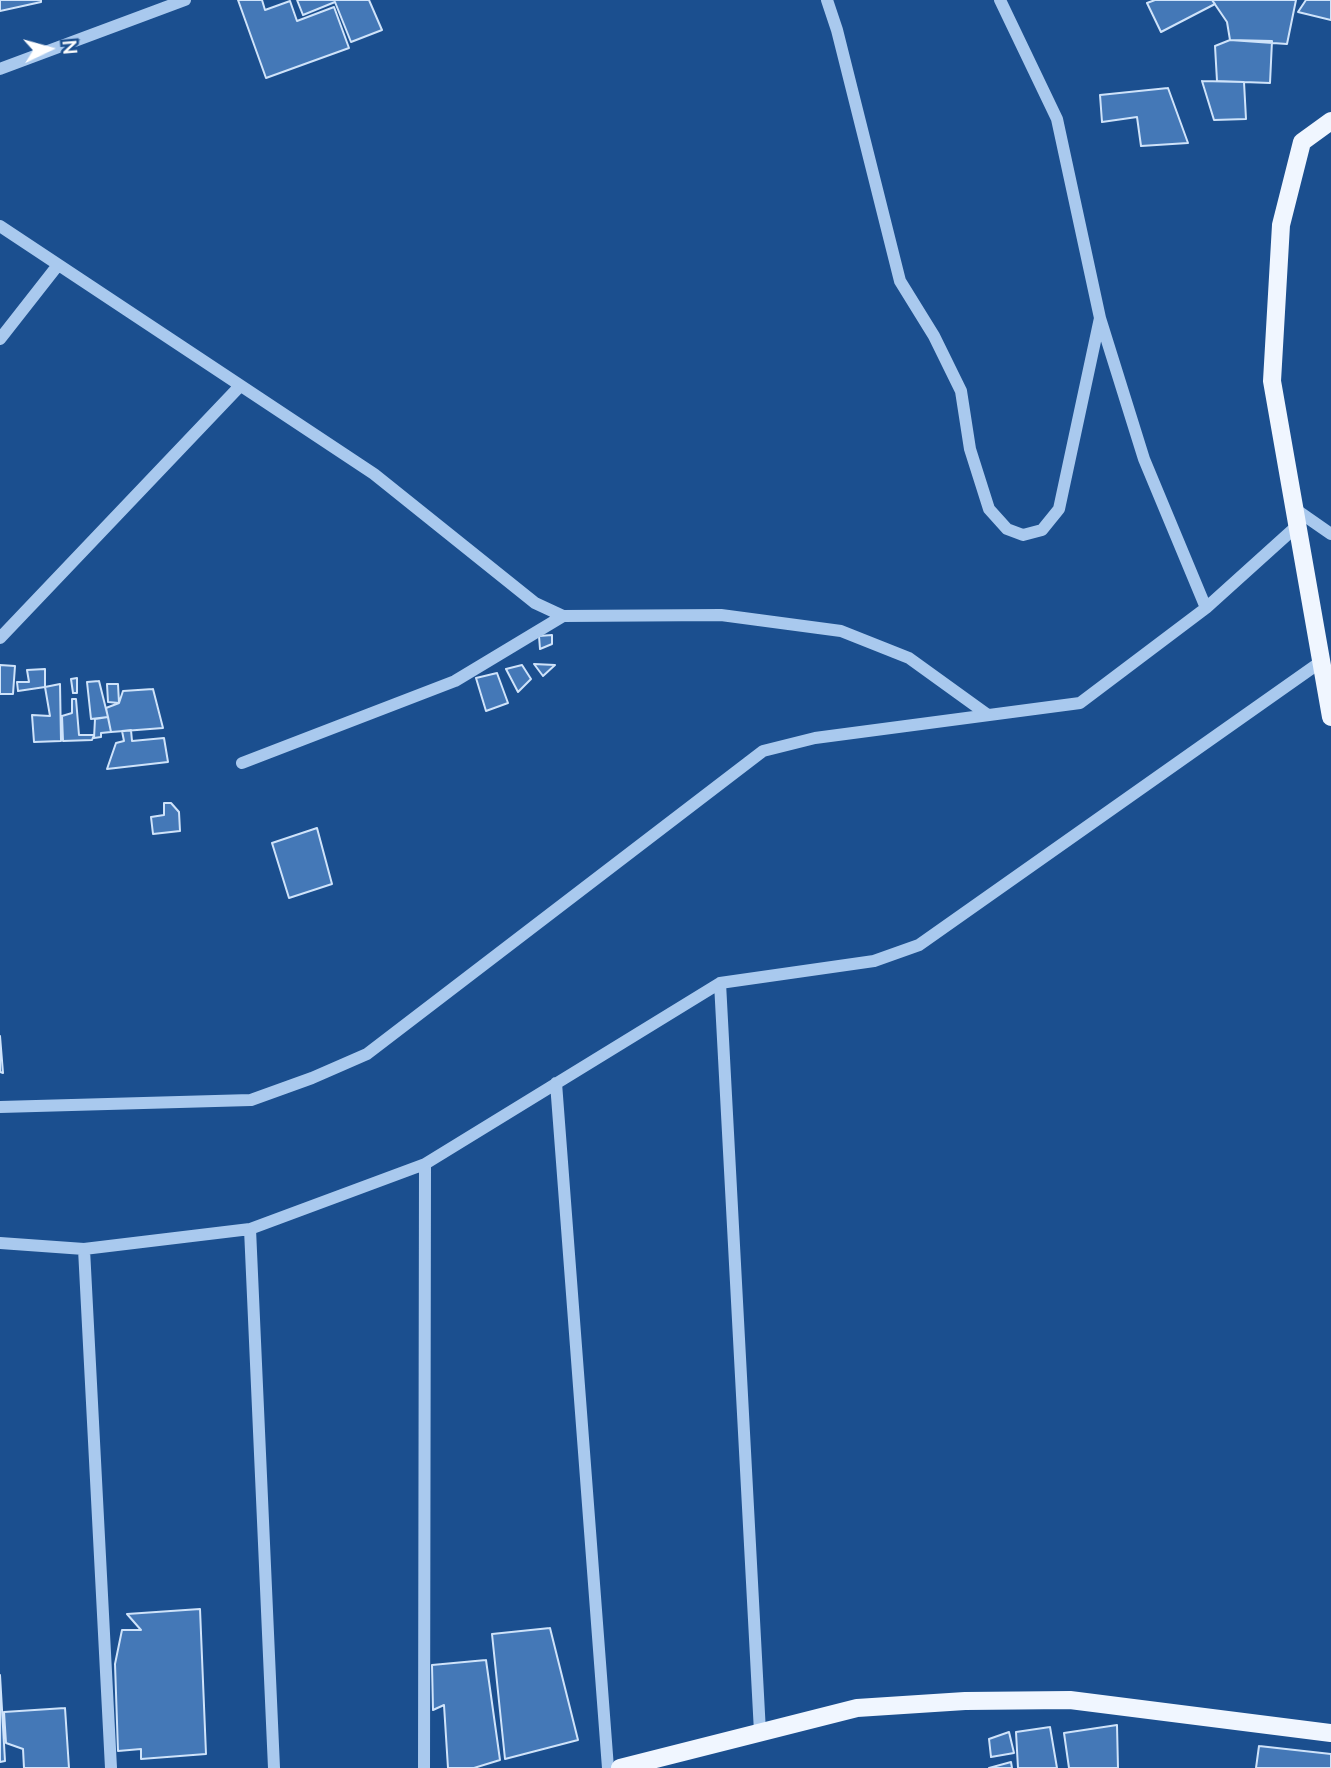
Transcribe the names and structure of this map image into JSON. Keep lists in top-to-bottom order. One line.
{"north":"right"}
